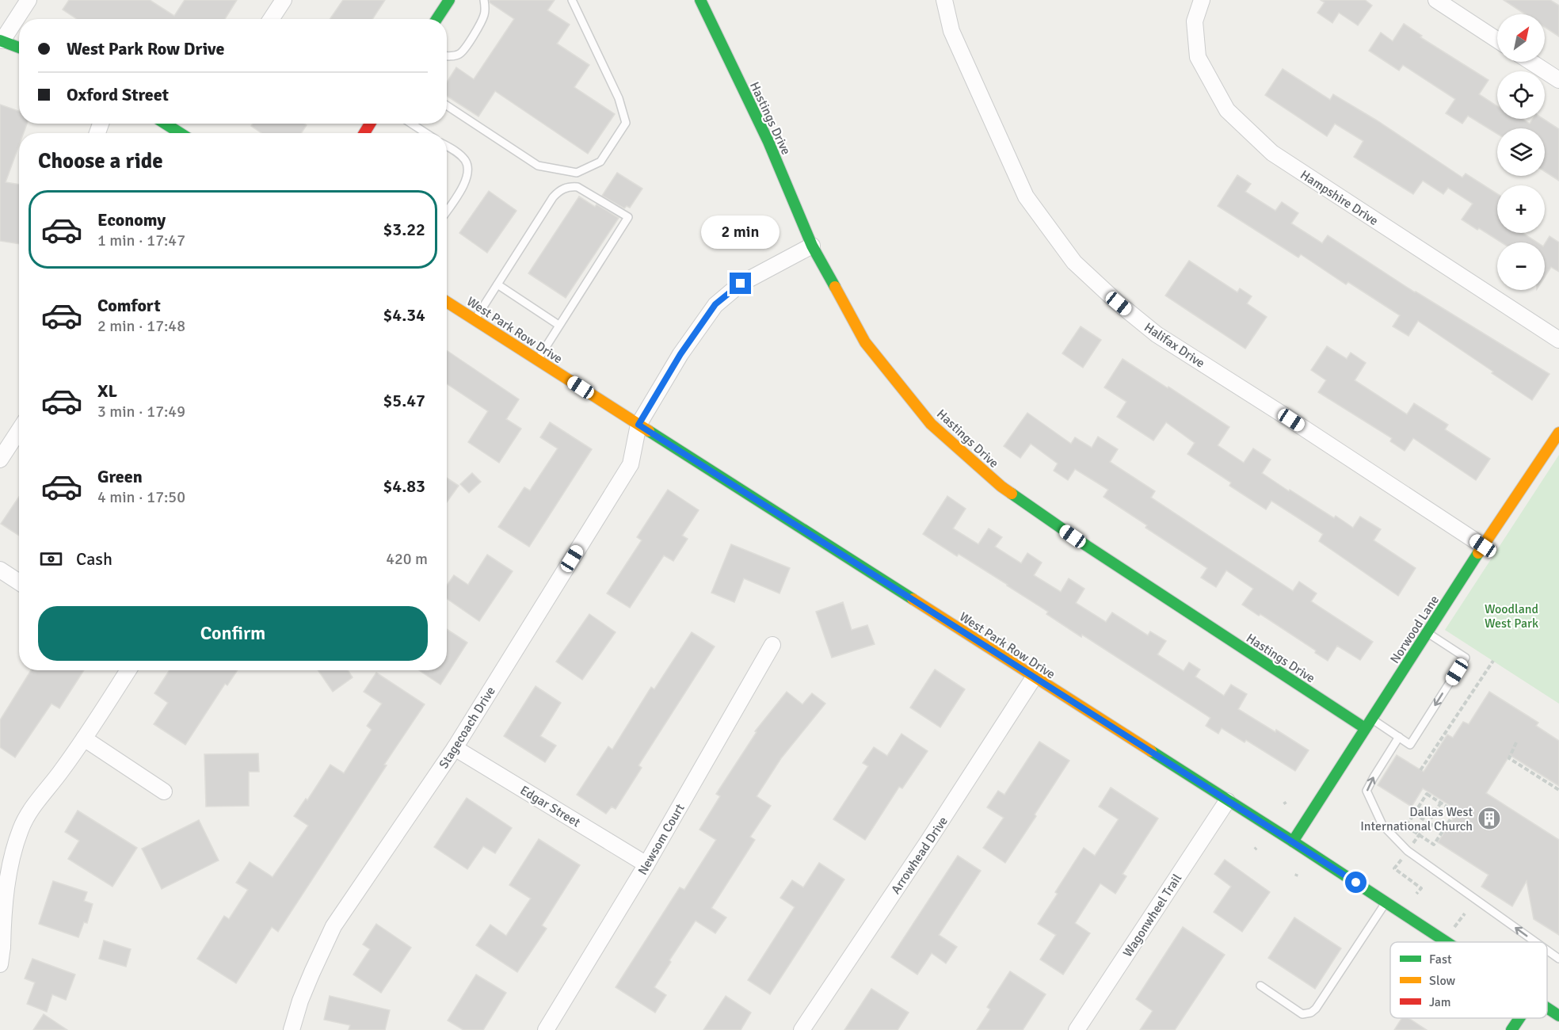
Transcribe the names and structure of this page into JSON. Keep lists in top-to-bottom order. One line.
{"streets":{"street":["Hastings Drive","Hampshire Drive","West Park Row Drive","Halifax Drive","Norwood Lane","Stagecoach Drive","Edgar Street","Newsom Court","Arrowhead Drive","Wagonwheel Trail"]},"crossings":[["Hastings Drive","Norwood Lane"],["Hastings Drive","Stagecoach Drive"],["West Park Row Drive","Norwood Lane"],["West Park Row Drive","Stagecoach Drive"],["West Park Row Drive","Arrowhead Drive"],["West Park Row Drive","Wagonwheel Trail"],["Halifax Drive","Norwood Lane"],["Stagecoach Drive","Edgar Street"],["Edgar Street","Newsom Court"]],"parks":["Woodland West Park"],"places":{"building":["Dallas West International Church"]},"legend":["Fast","Slow","Jam"],"north":"top right","page":{"map_buttons":["+","−"],"banner":["West Park Row Drive","Oxford Street"],"heading":"Choose a ride","list":[{"name":"Economy","note":"1 min · 17:47","value":"$3.22"},{"name":"Comfort","note":"2 min · 17:48","value":"$4.34"},{"name":"XL","note":"3 min · 17:49","value":"$5.47"},{"name":"Green","note":"4 min · 17:50","value":"$4.83"}],"bubble":"2 min","pay":["Cash","420 m"],"buttons":"Confirm"}}
